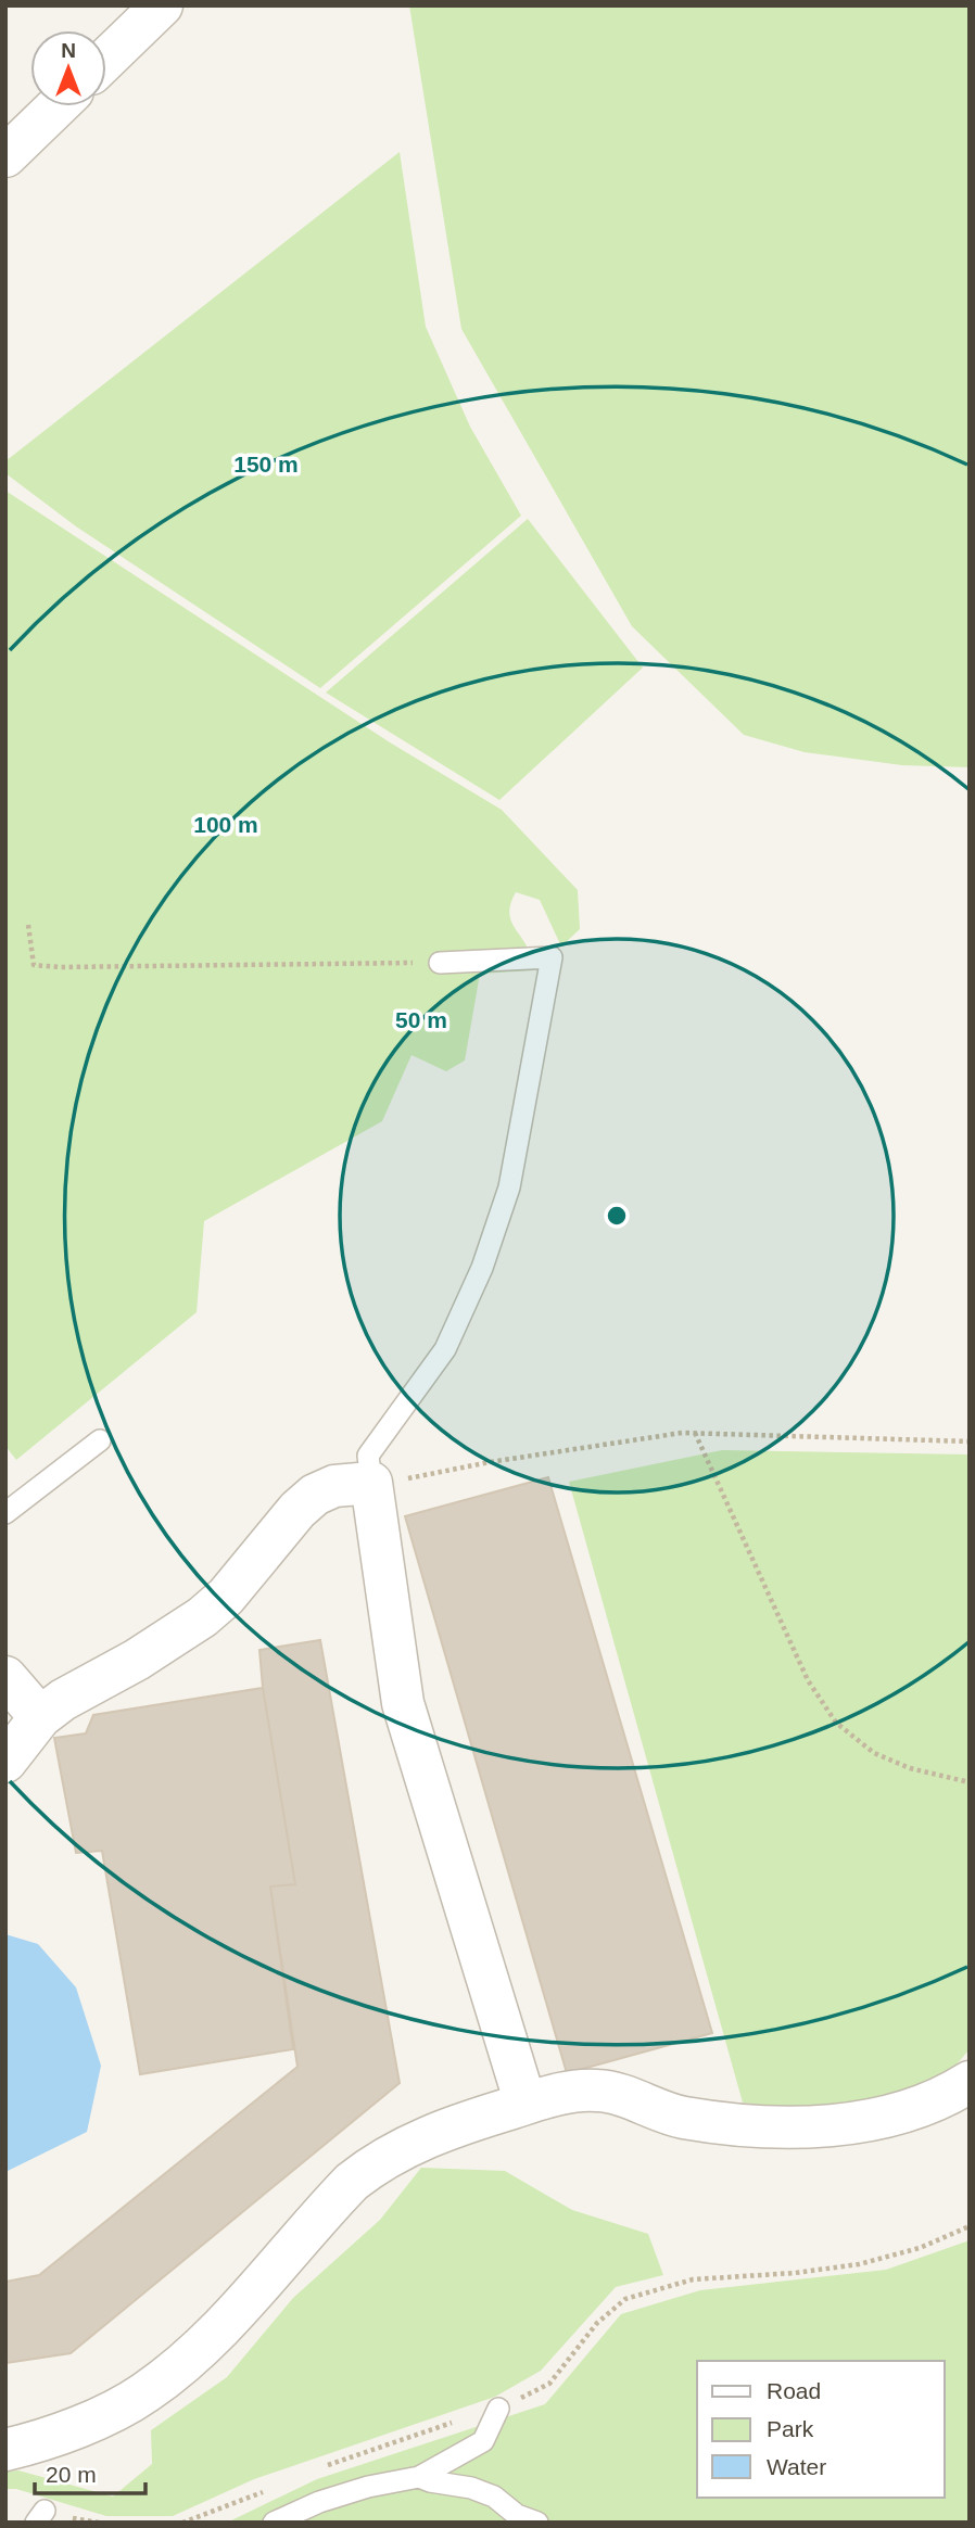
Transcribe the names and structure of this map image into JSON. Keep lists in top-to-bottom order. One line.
{"legend":["Road","Park","Water"],"scale_bar":"20 m","north":"top","rings":["150 m","100 m","50 m"]}
